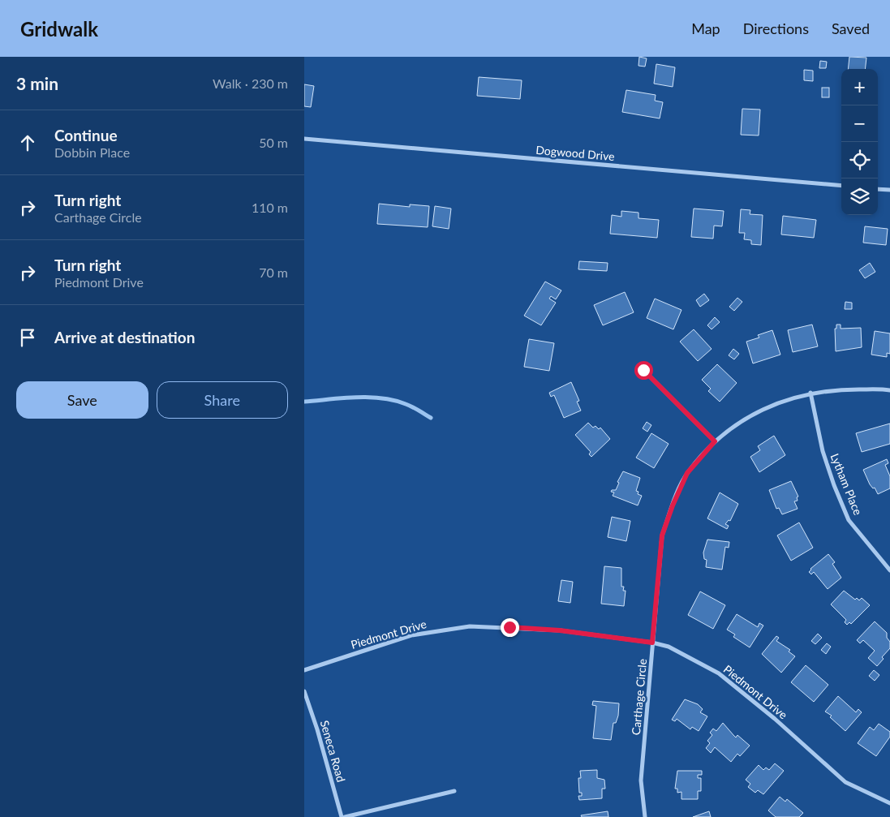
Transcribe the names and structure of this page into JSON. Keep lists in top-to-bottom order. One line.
{"streets":{"street":["Dogwood Drive","Lytham Place","Piedmont Drive","Carthage Circle","Seneca Road"]},"crossings":[["Lytham Place","Carthage Circle"],["Piedmont Drive","Carthage Circle"]],"page":{"header":"Gridwalk","nav":["Map","Directions","Saved"],"heading":["3 min","Walk · 230 m"],"map_buttons":["+","−"],"list":[["Continue","Dobbin Place","50 m"],["Turn right","Carthage Circle","110 m"],["Turn right","Piedmont Drive","70 m"],"Arrive at destination"],"buttons":["Save","Share"]}}
